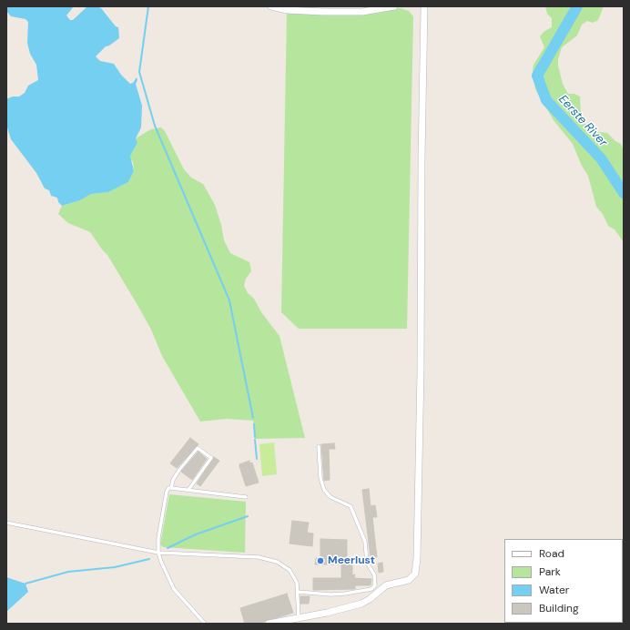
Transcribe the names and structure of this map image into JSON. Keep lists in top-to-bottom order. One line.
{"water":["Eerste River"],"places":["Meerlust"],"legend":["Road","Park","Water","Building"]}
